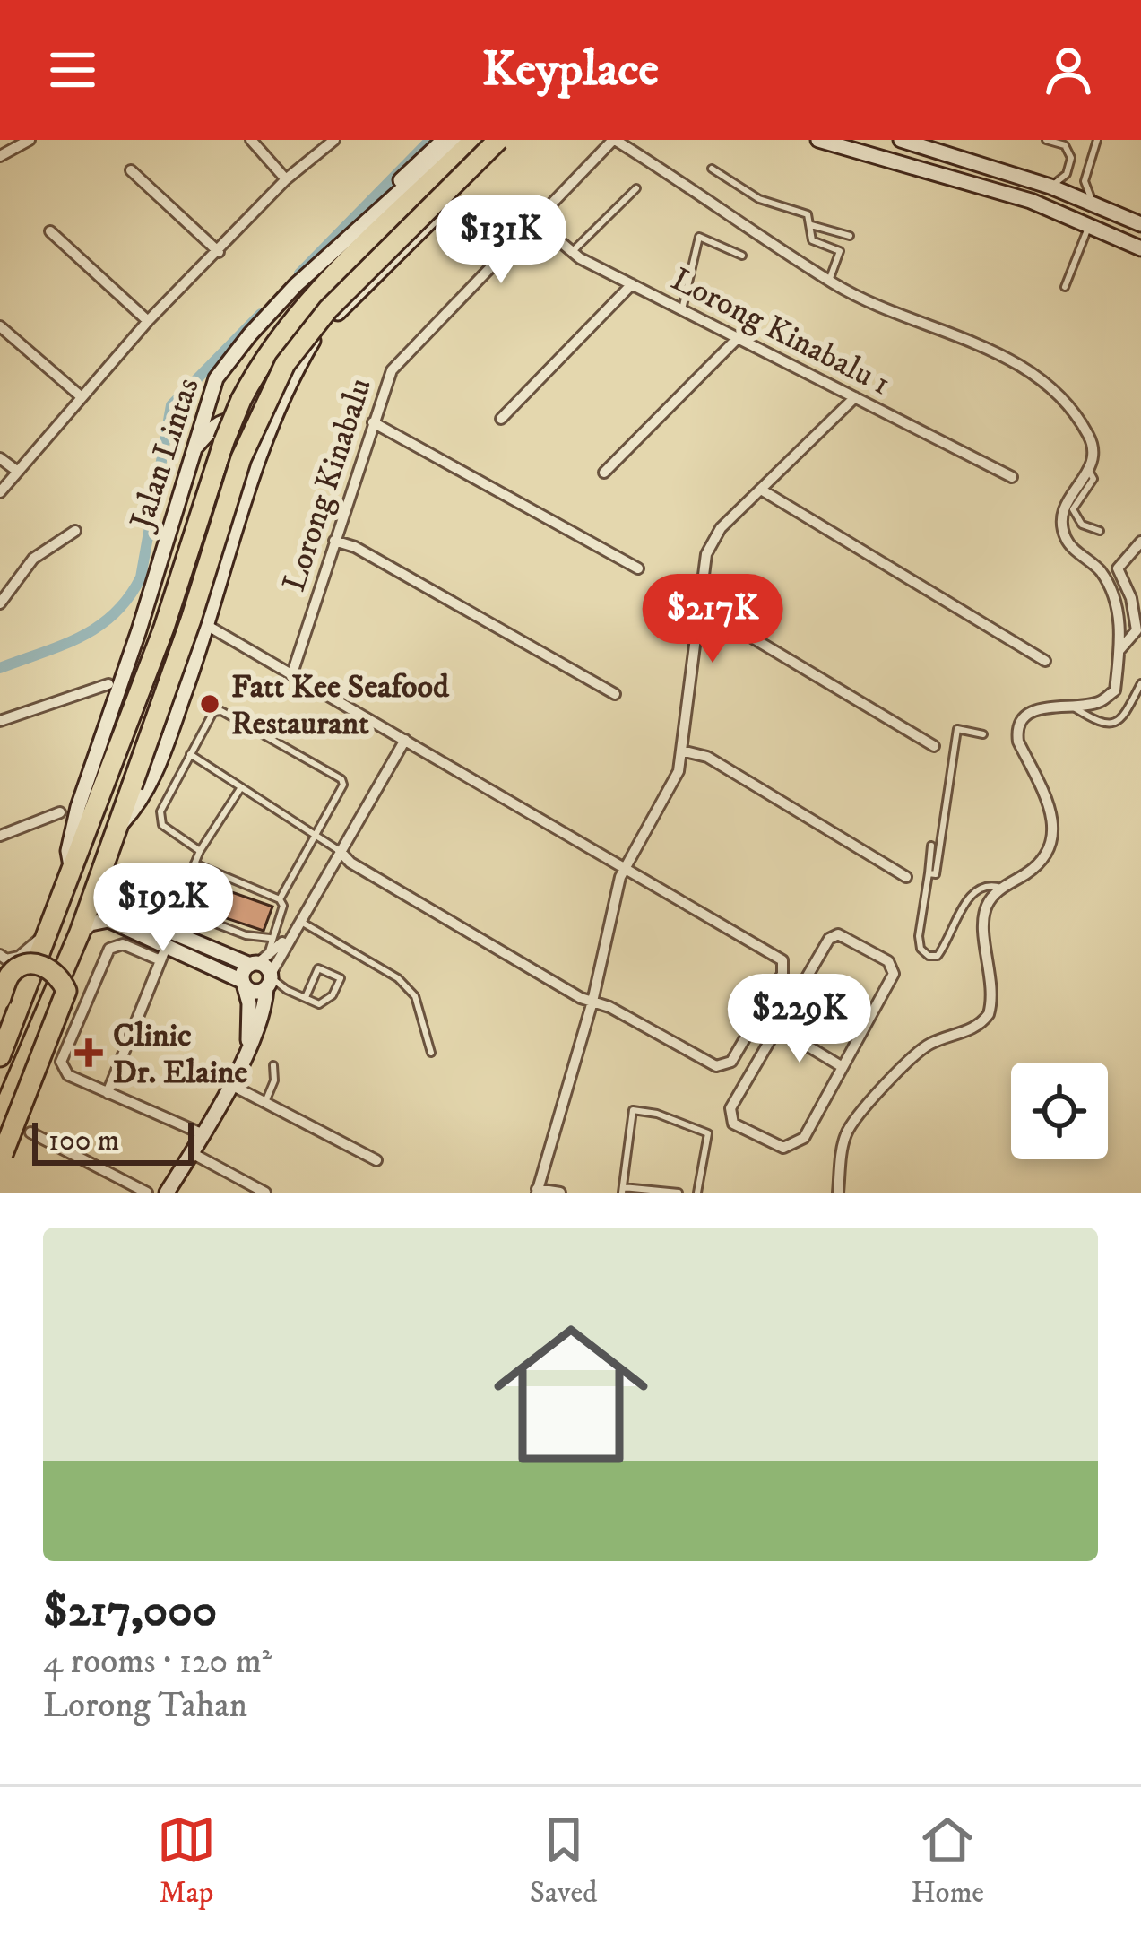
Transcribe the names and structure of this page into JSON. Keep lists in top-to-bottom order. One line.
{"streets":{"highway":["Jalan Lintas"],"street":["Lorong Kinabalu 1","Lorong Kinabalu"]},"crossings":[["Lorong Kinabalu 1","Lorong Kinabalu"]],"places":{"other":["Fatt Kee Seafood Restaurant"],"health":["Clinic Dr. Elaine"]},"scale_bar":"100 m","page":{"header":"Keyplace","price":["$131K","$217K","$192K","$229K"],"scale":"100 m","list":[{"name":"$217,000","note":"4 rooms · 120 m² · Lorong Tahan"}],"tabs":["Map","Saved","Home"]}}
